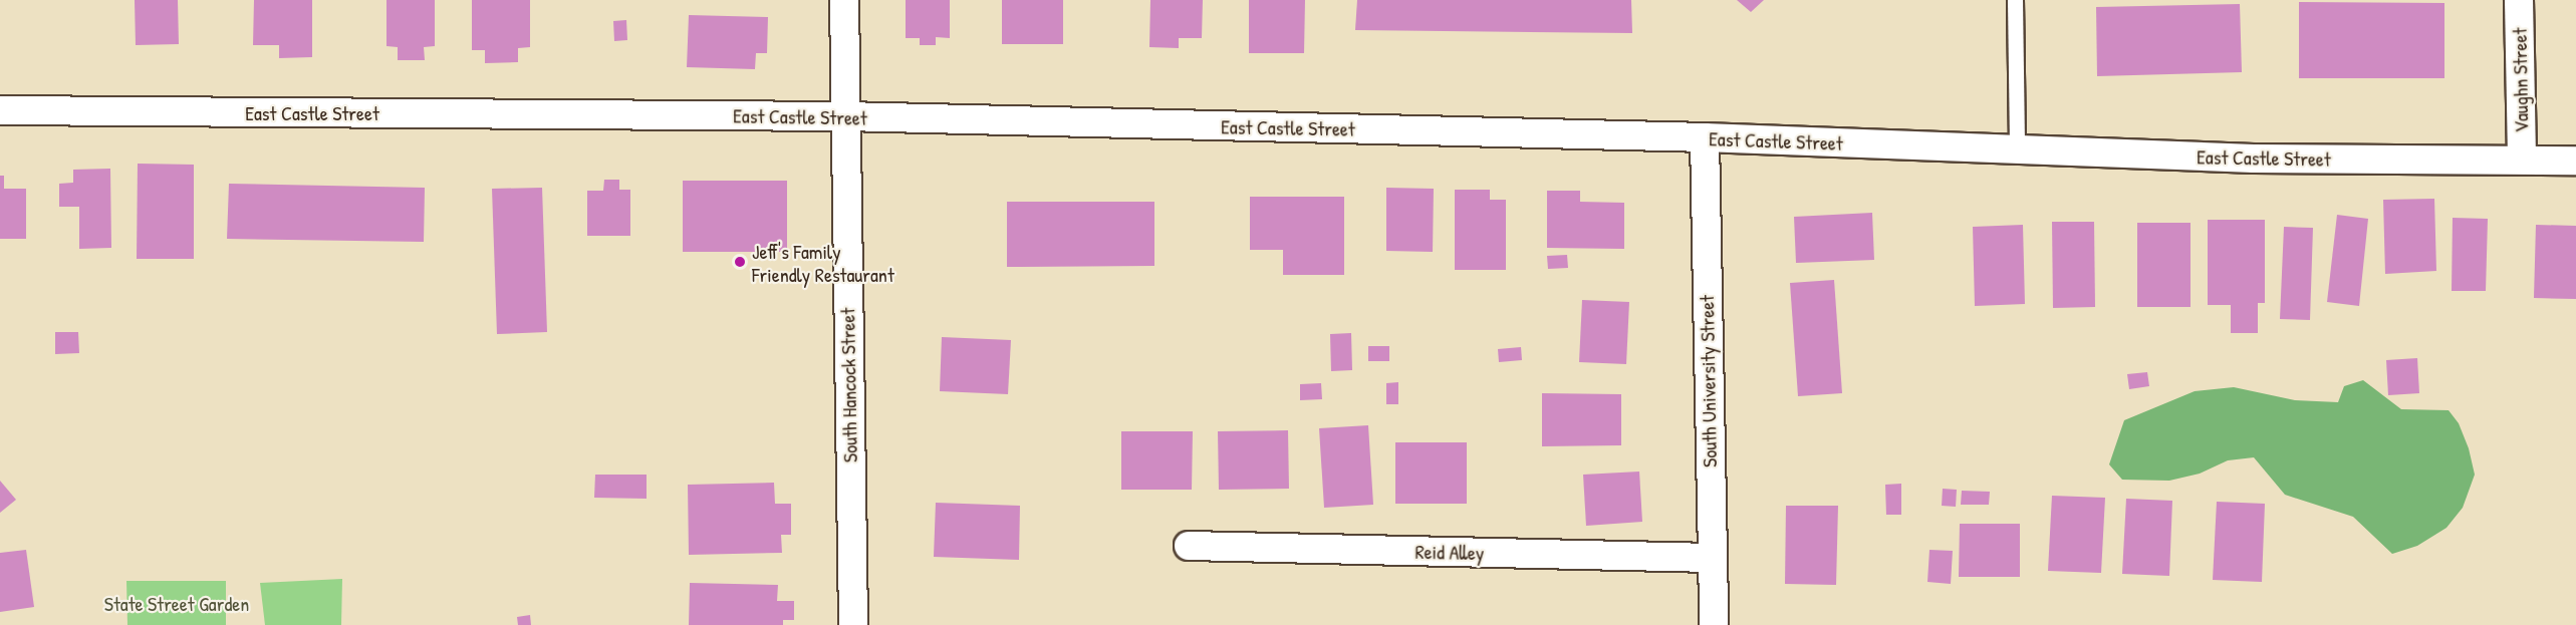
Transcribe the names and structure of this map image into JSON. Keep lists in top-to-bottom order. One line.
{"streets":{"street":["Vaughn Street","East Castle Street","South University Street","South Hancock Street","Reid Alley"]},"crossings":[["Vaughn Street","East Castle Street"],["East Castle Street","South University Street"],["East Castle Street","South Hancock Street"],["South University Street","Reid Alley"]],"parks":["State Street Garden"],"places":["Jeff's Family Friendly Restaurant"]}
